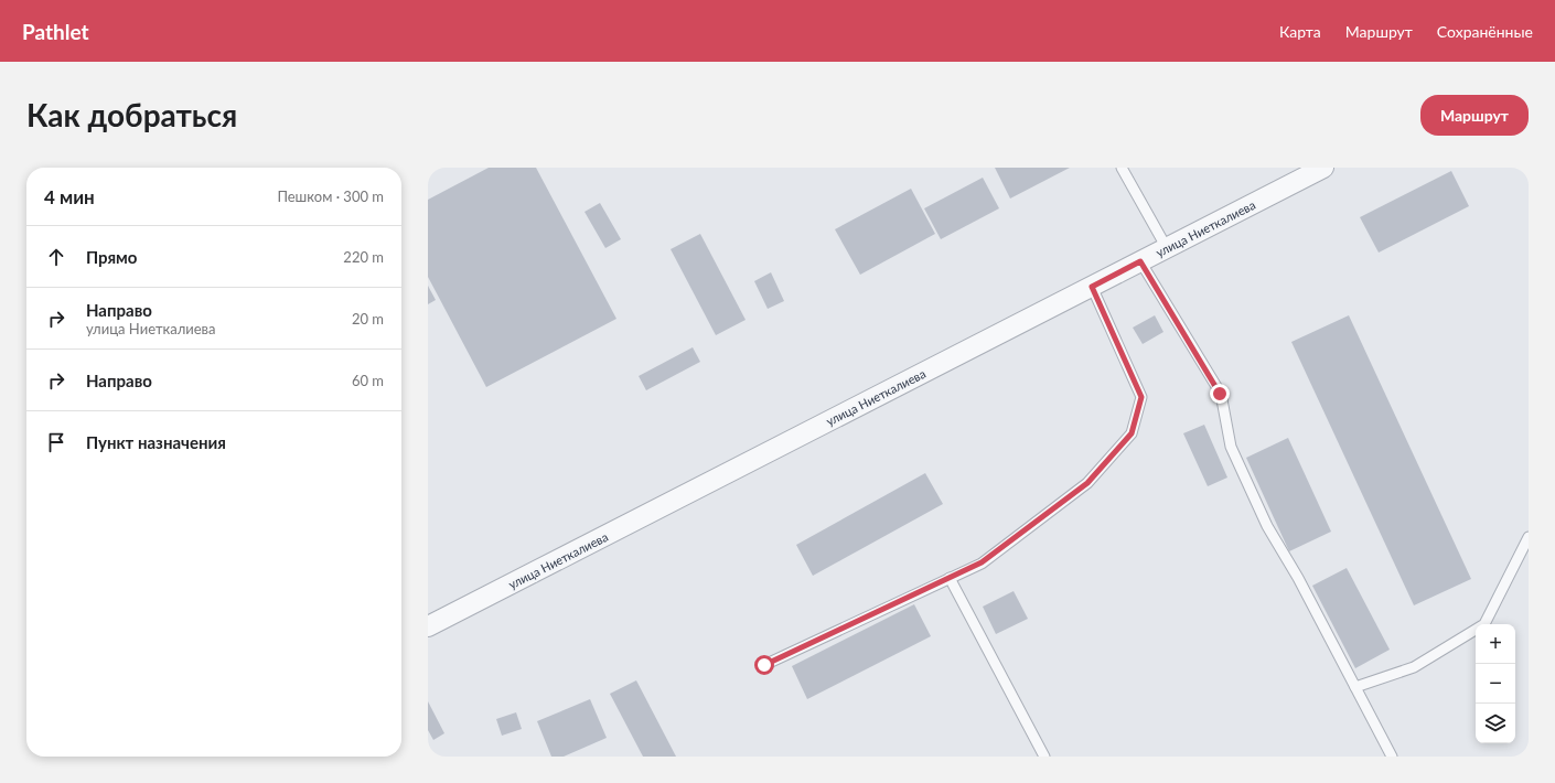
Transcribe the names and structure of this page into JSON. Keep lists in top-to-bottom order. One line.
{"streets":{"street":["улица Ниеткалиева"]},"page":{"header":"Pathlet","nav":["Карта","Маршрут","Сохранённые"],"buttons":"Маршрут","title":"Как добраться","heading":["4 мин","Пешком · 300 m"],"list":[["Прямо","220 m"],["Направо","улица Ниеткалиева","20 m"],["Направо","60 m"],"Пункт назначения"],"map_buttons":["+","−"]}}
